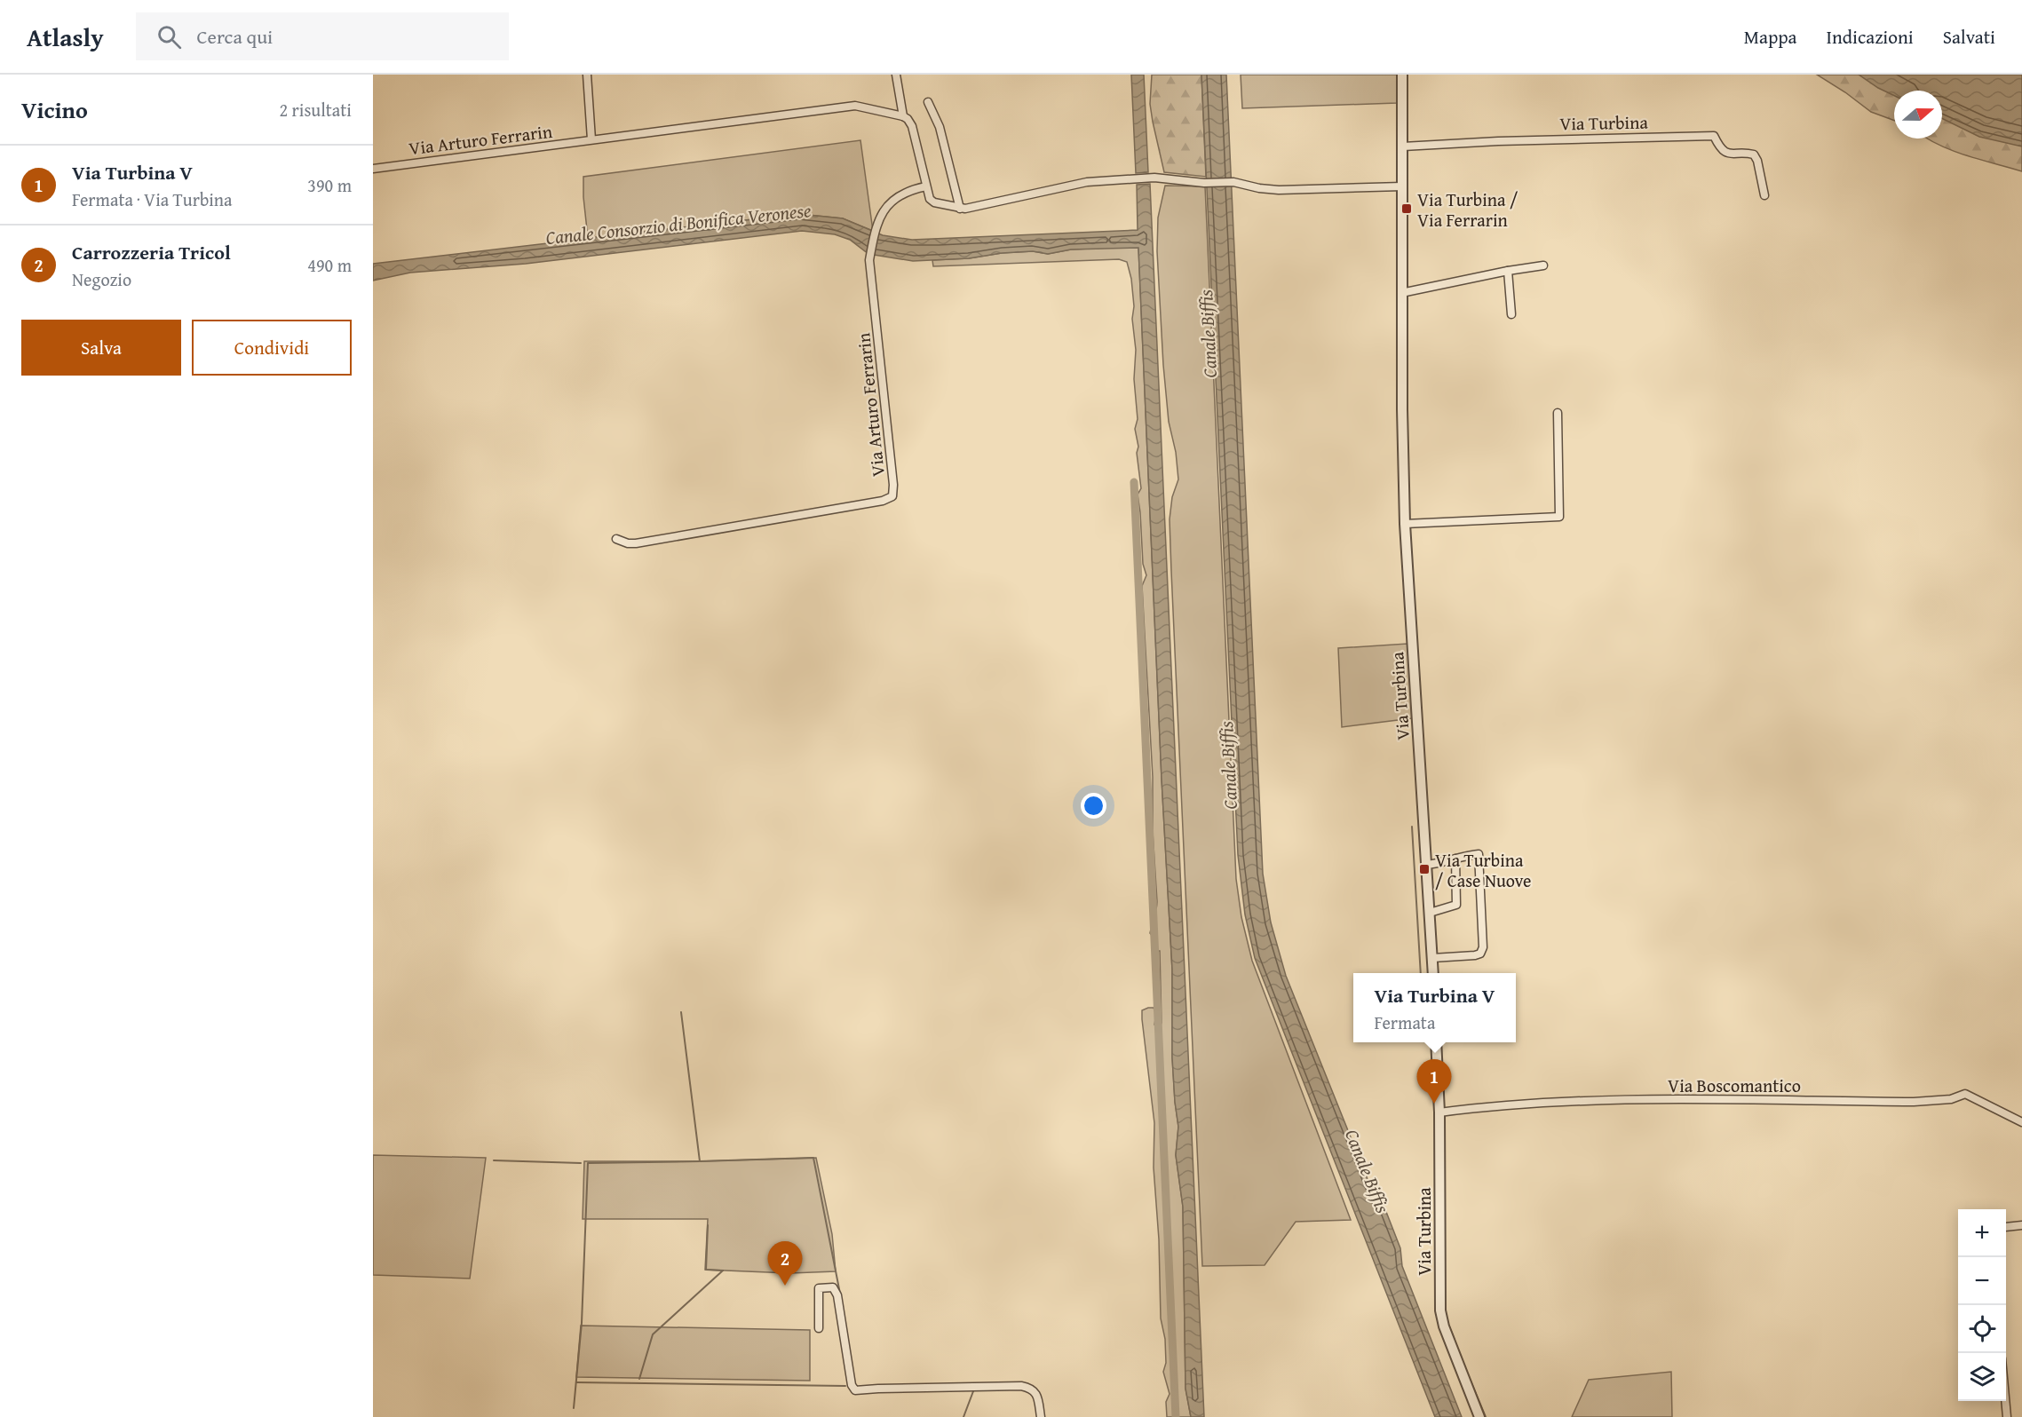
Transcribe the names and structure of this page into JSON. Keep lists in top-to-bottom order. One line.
{"streets":{"street":["Via Turbina","Via Arturo Ferrarin","Via Boscomantico"]},"crossings":[["Via Turbina","Via Boscomantico"]],"water":["Canale Consorzio di Bonifica Veronese","Canale Biffis"],"places":{"transit":["Via Turbina / Via Ferrarin","Via Turbina / Case Nuove"]},"north":"right","page":{"header":"Atlasly","search":"Cerca qui","nav":["Mappa","Indicazioni","Salvati"],"heading":["Vicino","2 risultati"],"list":[{"mark":"1","name":"Via Turbina V","note":"Fermata · Via Turbina","value":"390 m"},{"mark":"2","name":"Carrozzeria Tricol","note":"Negozio","value":"490 m"}],"buttons":["Salva","Condividi"],"popup":["Via Turbina V","Fermata"],"pins":["1","2"],"map_buttons":["+","−"]}}
